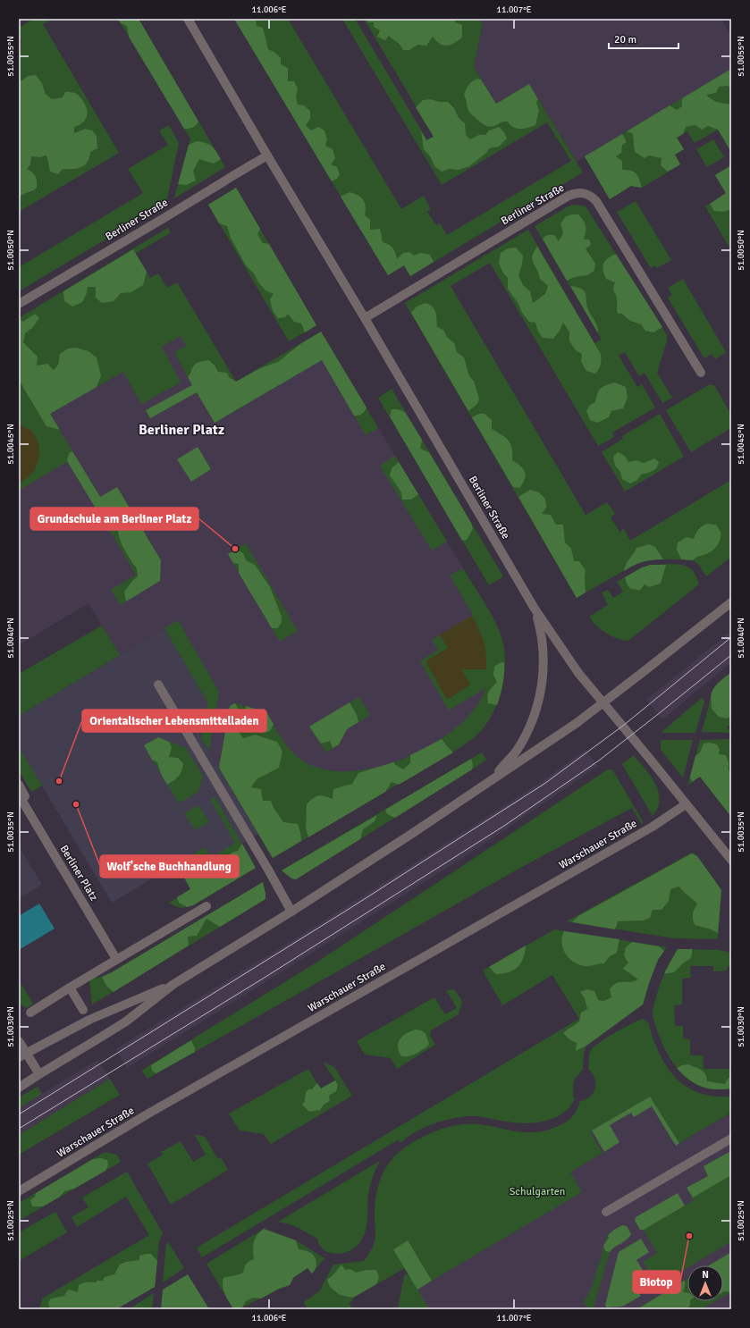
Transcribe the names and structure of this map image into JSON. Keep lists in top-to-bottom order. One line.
{"streets":{"street":["Berliner Straße","Warschauer Straße","Berliner Platz"]},"districts":["Berliner Platz"],"parks":["Schulgarten"],"places":["Grundschule am Berliner Platz","Orientalischer Lebensmittelladen","Wolf'sche Buchhandlung","Biotop"],"scale_bar":"20 m","north":"top","coordinates":["11.006°E","11.007°E","51.0055°N","51.0050°N","51.0045°N","51.0040°N","51.0035°N","51.0030°N","51.0025°N"]}
